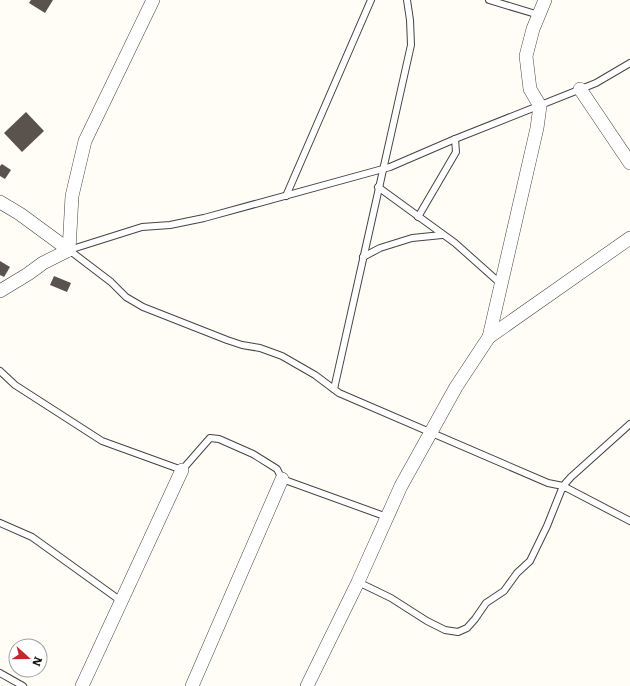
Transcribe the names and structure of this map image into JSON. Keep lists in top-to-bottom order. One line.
{"north":"right"}
